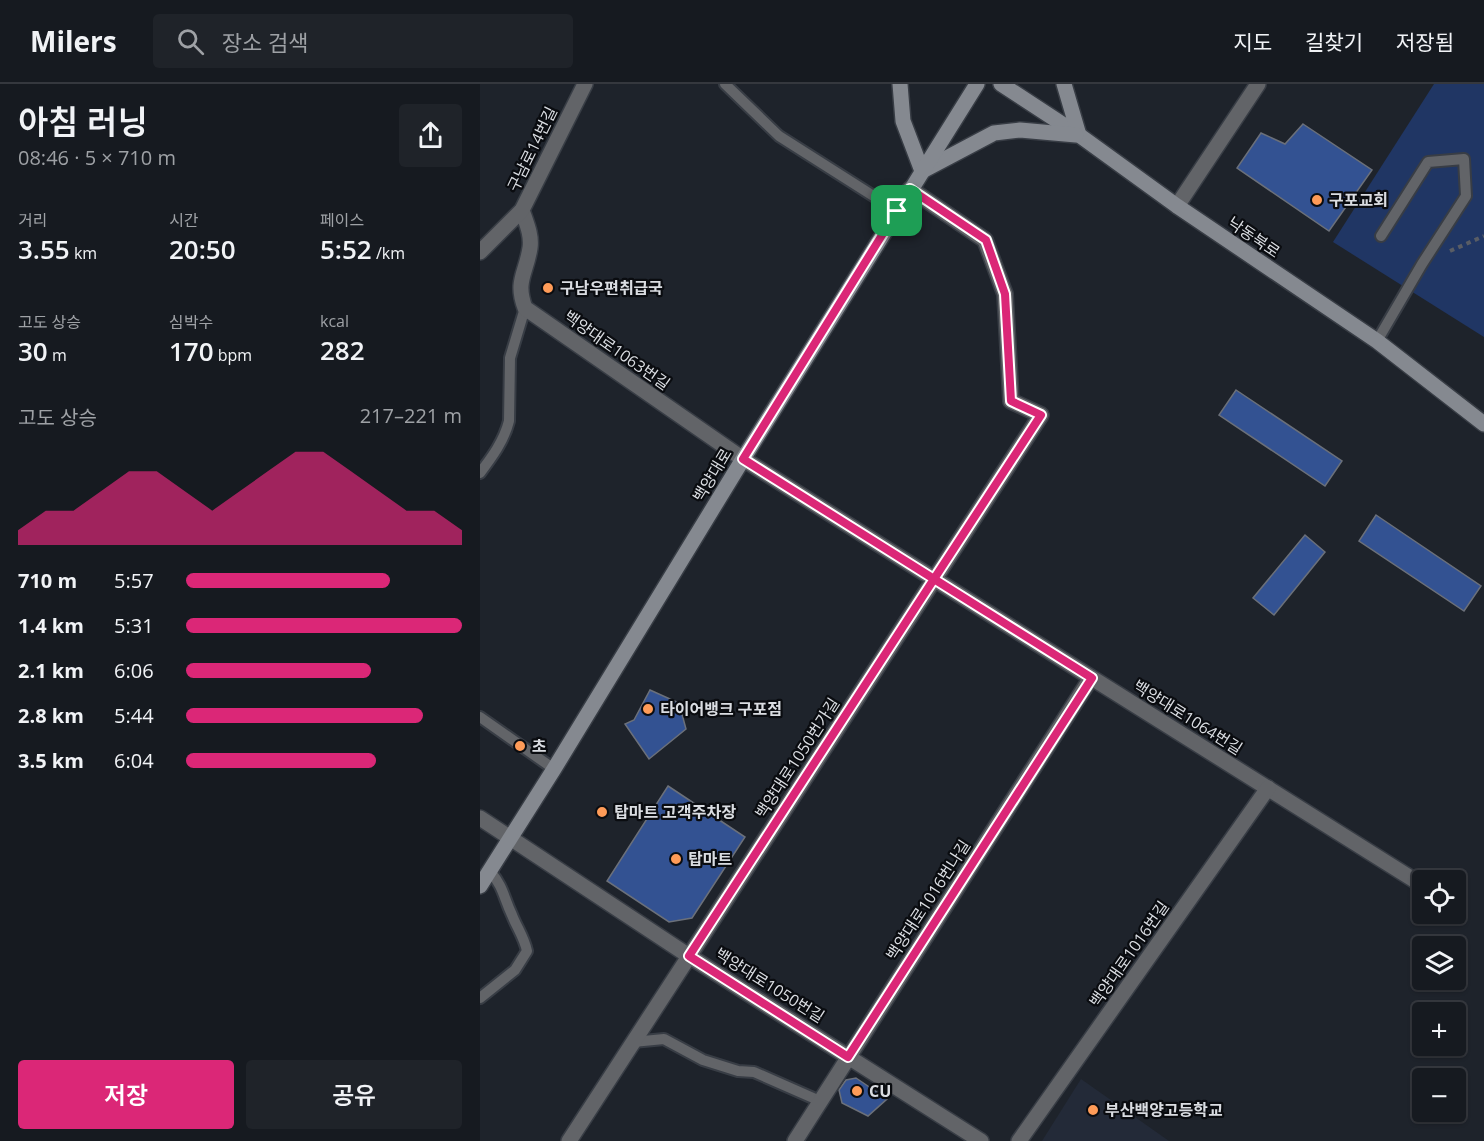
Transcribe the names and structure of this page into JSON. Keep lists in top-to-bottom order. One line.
{"streets":{"main road":["낙동북로","백양대로"],"street":["구남로14번길","백양대로1063번길","백양대로1064번길","백양대로1050번가길","백양대로1016번나길","백양대로1016번길","백양대로1050번길"]},"crossings":[["백양대로1063번길","백양대로"],["백양대로1063번길","백양대로1064번길"],["백양대로","백양대로1064번길"],["백양대로","백양대로1050번길"],["백양대로1064번길","백양대로1050번가길"],["백양대로1064번길","백양대로1016번나길"],["백양대로1064번길","백양대로1016번길"],["백양대로1050번가길","백양대로1050번길"],["백양대로1016번나길","백양대로1050번길"]],"places":["구포교회","구남우편취급국","타이어뱅크 구포점","초","탑마트 고객주차장","탑마트","CU","부산백양고등학교"],"page":{"header":"Milers","search":"장소 검색","nav":["지도","길찾기","저장됨"],"heading":["아침 러닝","08:46 · 5 × 710 m"],"stats":[["거리","3.55 km"],["시간","20:50"],["페이스","5:52 /km"],["고도 상승","30 m"],["심박수","170 bpm"],["kcal","282"]],"chart":["고도 상승","217–221 m"],"list":[{"name":"710 m","note":"5:57"},{"name":"1.4 km","note":"5:31"},{"name":"2.1 km","note":"6:06"},{"name":"2.8 km","note":"5:44"},{"name":"3.5 km","note":"6:04"}],"map_buttons":["+","−"],"buttons":["저장","공유"]}}
